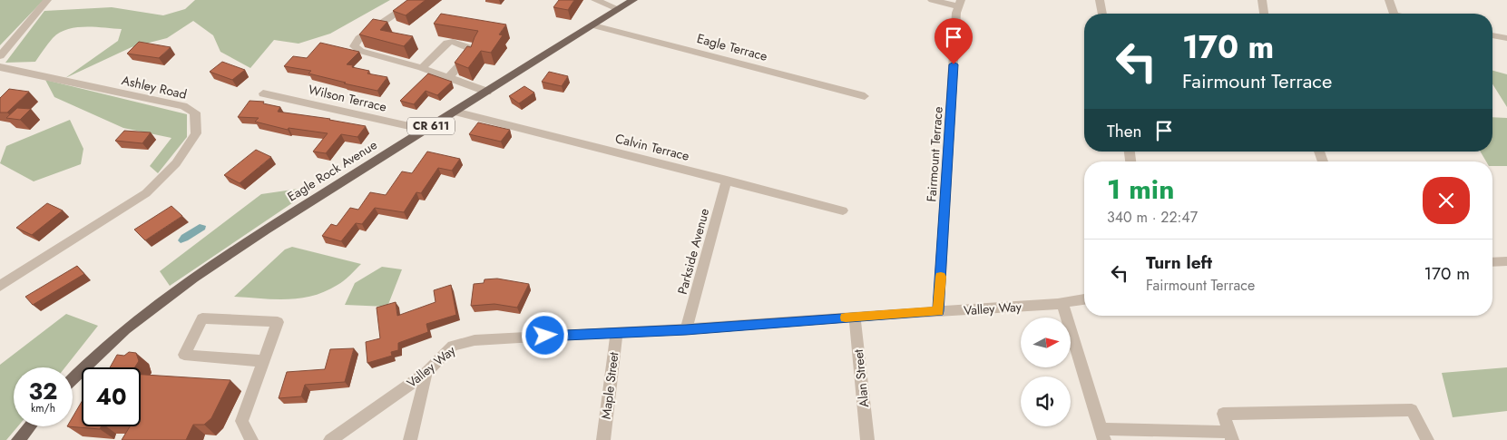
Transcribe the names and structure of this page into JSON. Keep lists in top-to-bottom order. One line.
{"streets":{"main road":["CR 611","Eagle Rock Avenue"],"street":["Eagle Terrace","Ashley Road","Wilson Terrace","Calvin Terrace","Fairmount Terrace","Parkside Avenue","Valley Way","Alan Street","Maple Street"]},"crossings":[["Eagle Terrace","Eagle Rock Avenue"],["Wilson Terrace","Eagle Rock Avenue"],["Calvin Terrace","Eagle Rock Avenue"],["Calvin Terrace","Parkside Avenue"],["Fairmount Terrace","Valley Way"],["Parkside Avenue","Valley Way"],["Valley Way","Alan Street"],["Valley Way","Maple Street"]],"north":"right","page":{"turn":["170 m","Fairmount Terrace"],"then":"Then","heading":["1 min","340 m · 22:47"],"list":[{"name":"Turn left","note":"Fairmount Terrace","value":"170 m"}],"speed":"32 km/h","limit":"40"}}
